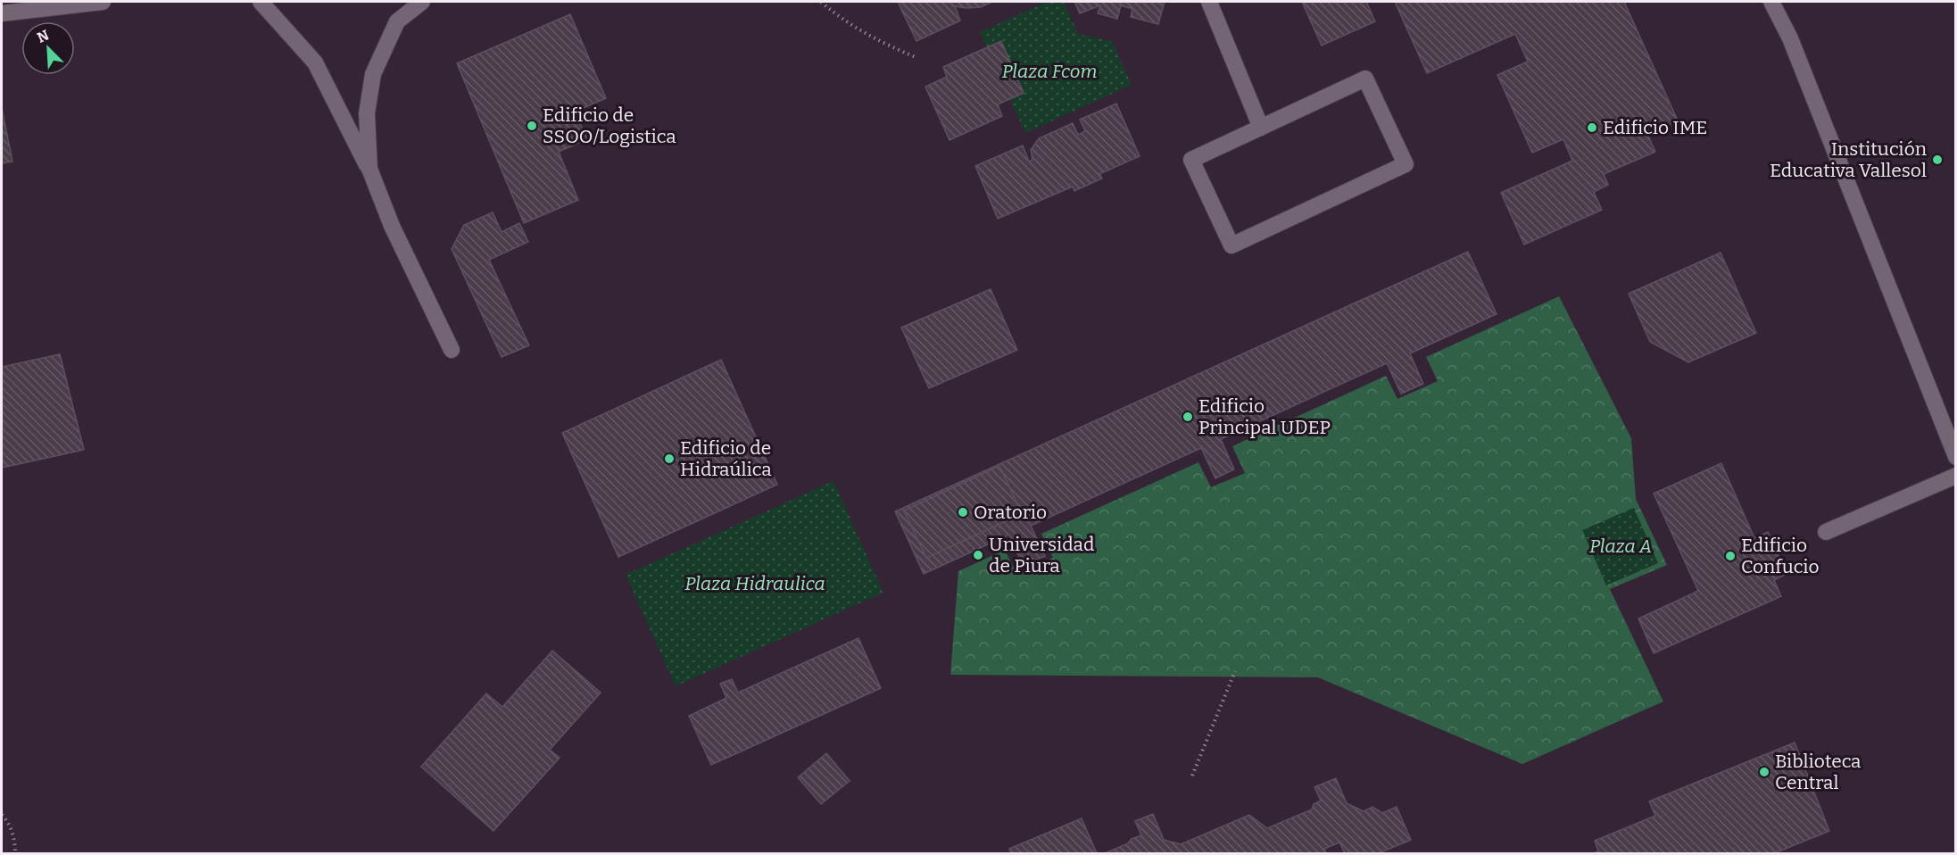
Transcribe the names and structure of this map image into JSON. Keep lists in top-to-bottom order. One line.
{"parks":["Plaza Fcom","Plaza A","Plaza Hidraulica"],"places":["Edificio de SSOO/Logistica","Edificio IME","Institución Educativa Vallesol","Edificio Principal UDEP","Edificio de Hidraúlica","Oratorio","Universidad de Piura","Edificio Confucio","Biblioteca Central"],"north":"top left"}
